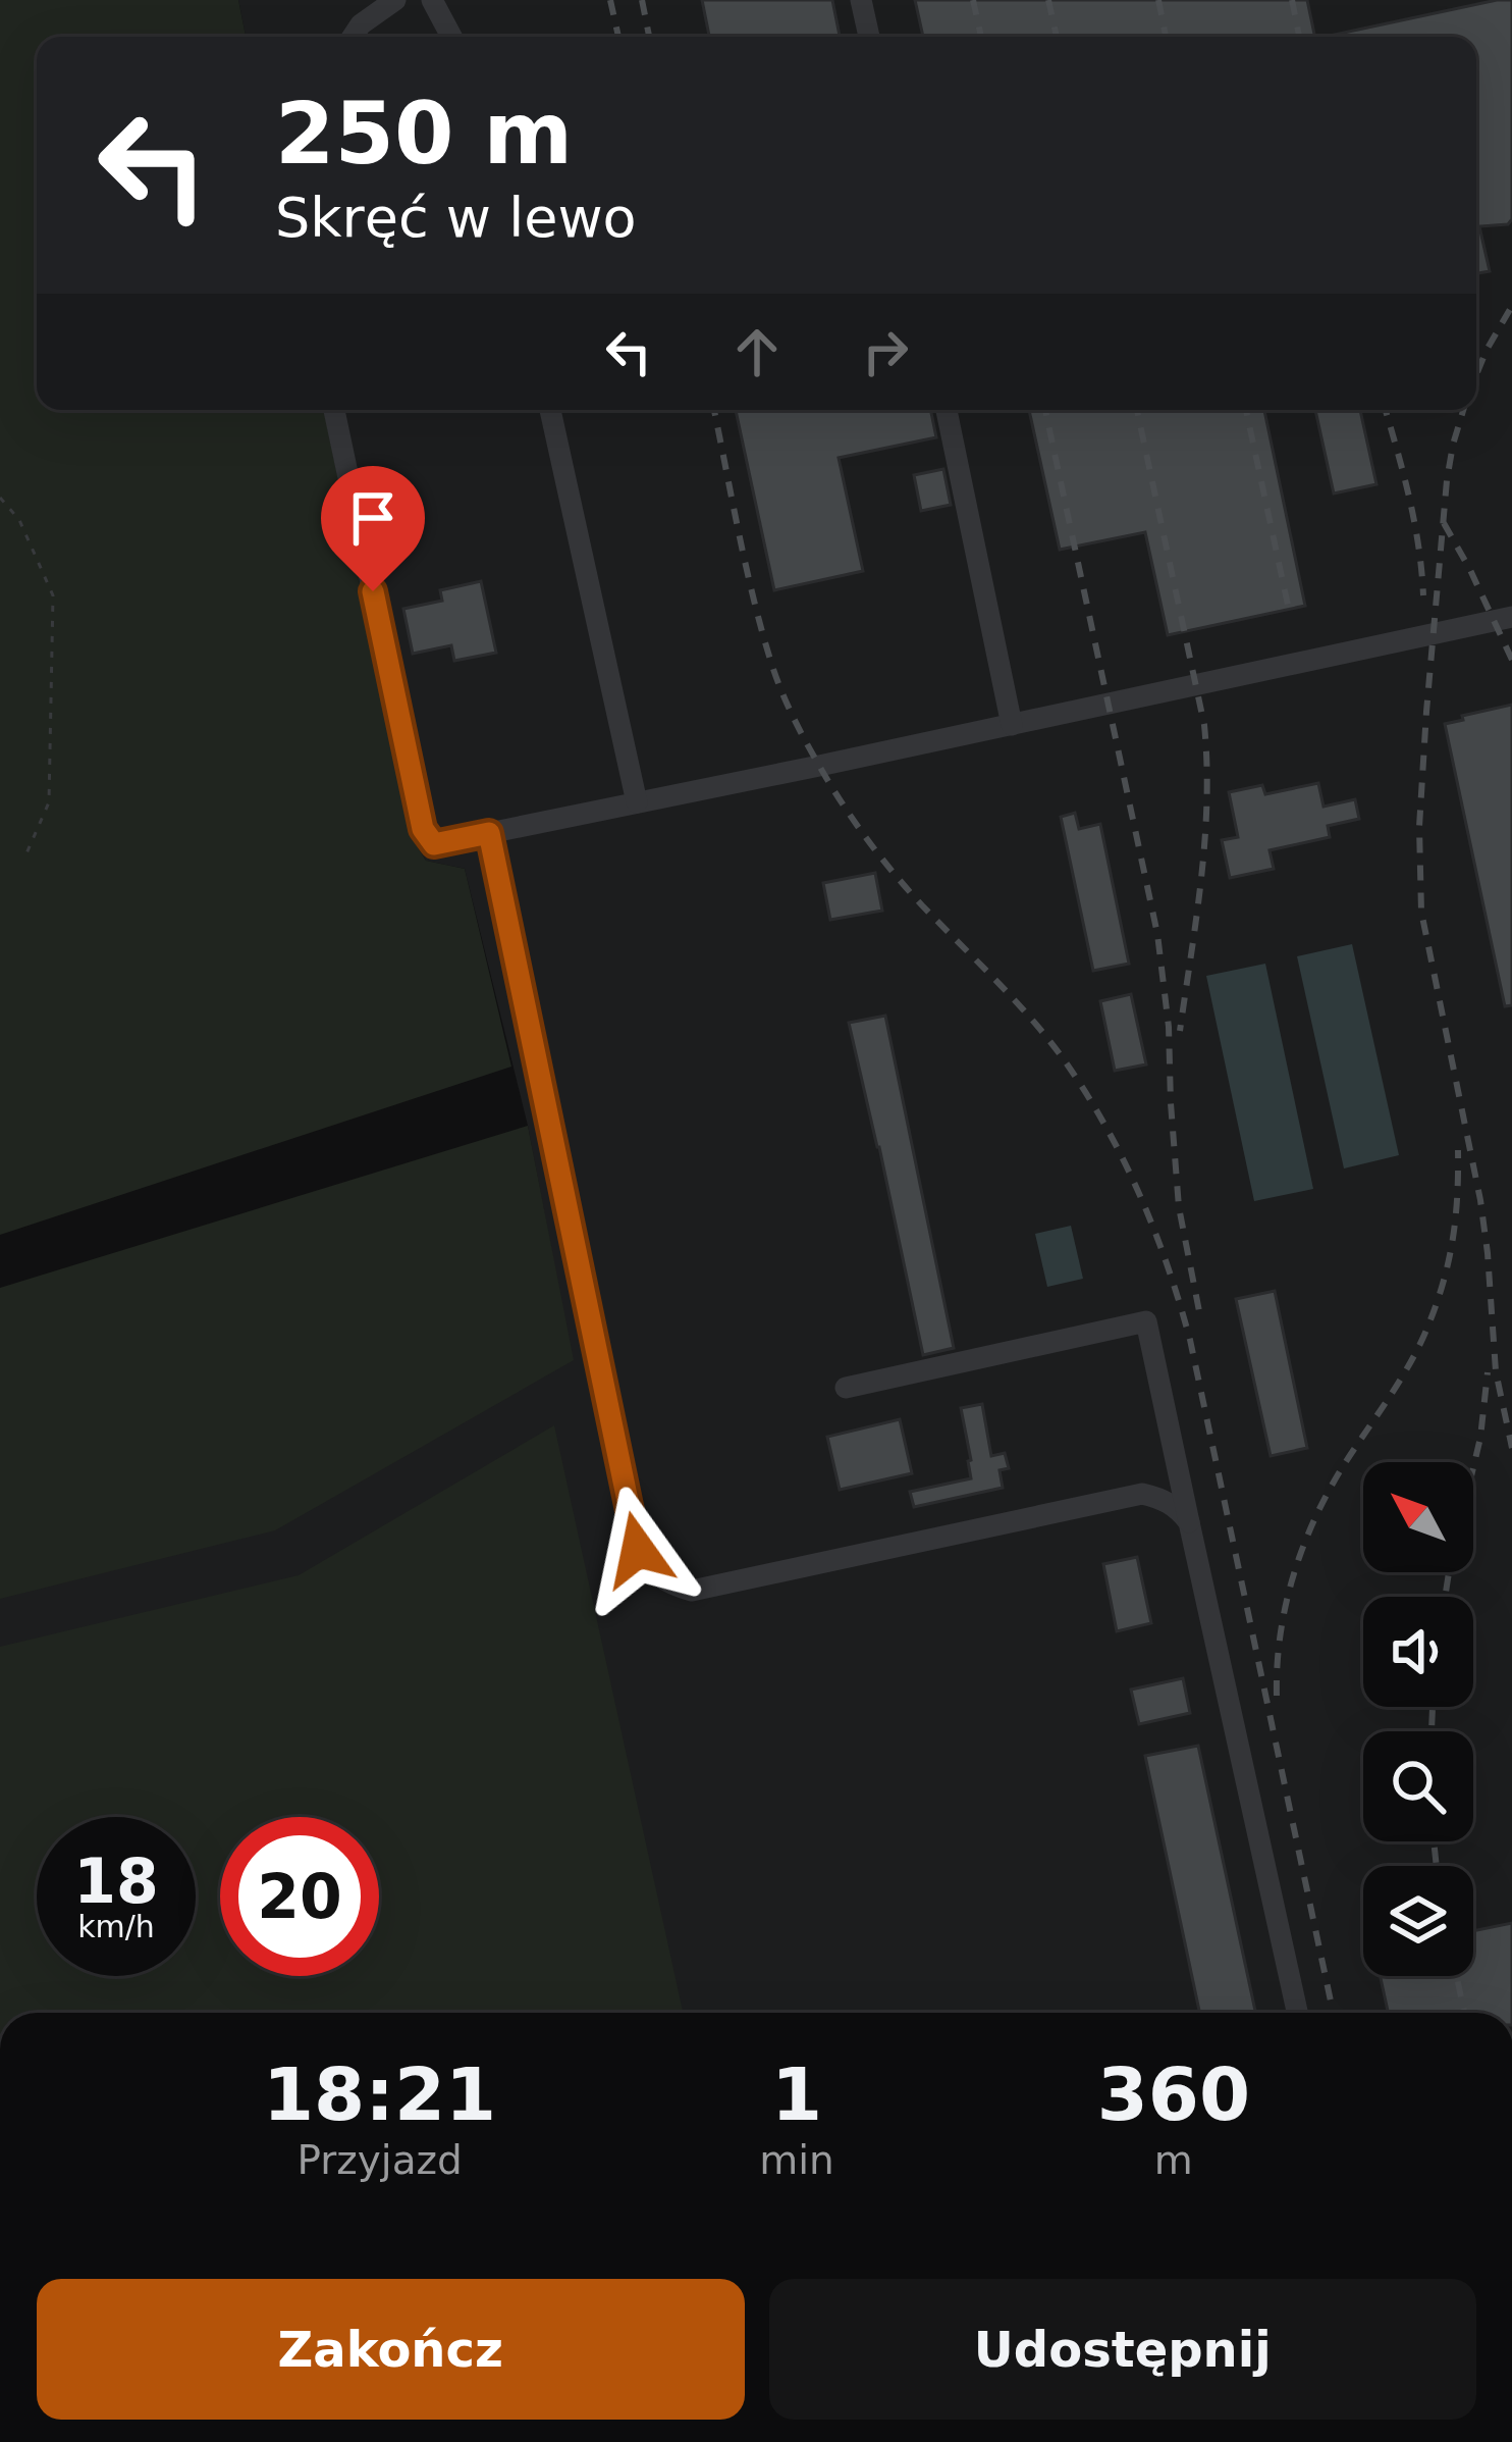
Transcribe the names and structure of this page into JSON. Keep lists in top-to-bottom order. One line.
{"north":"top left","page":{"turn":["250 m","Skręć w lewo"],"speed":"18 km/h","limit":"20","eta":["18:21","Przyjazd","1","min","360","m"],"buttons":["Zakończ","Udostępnij"]}}
